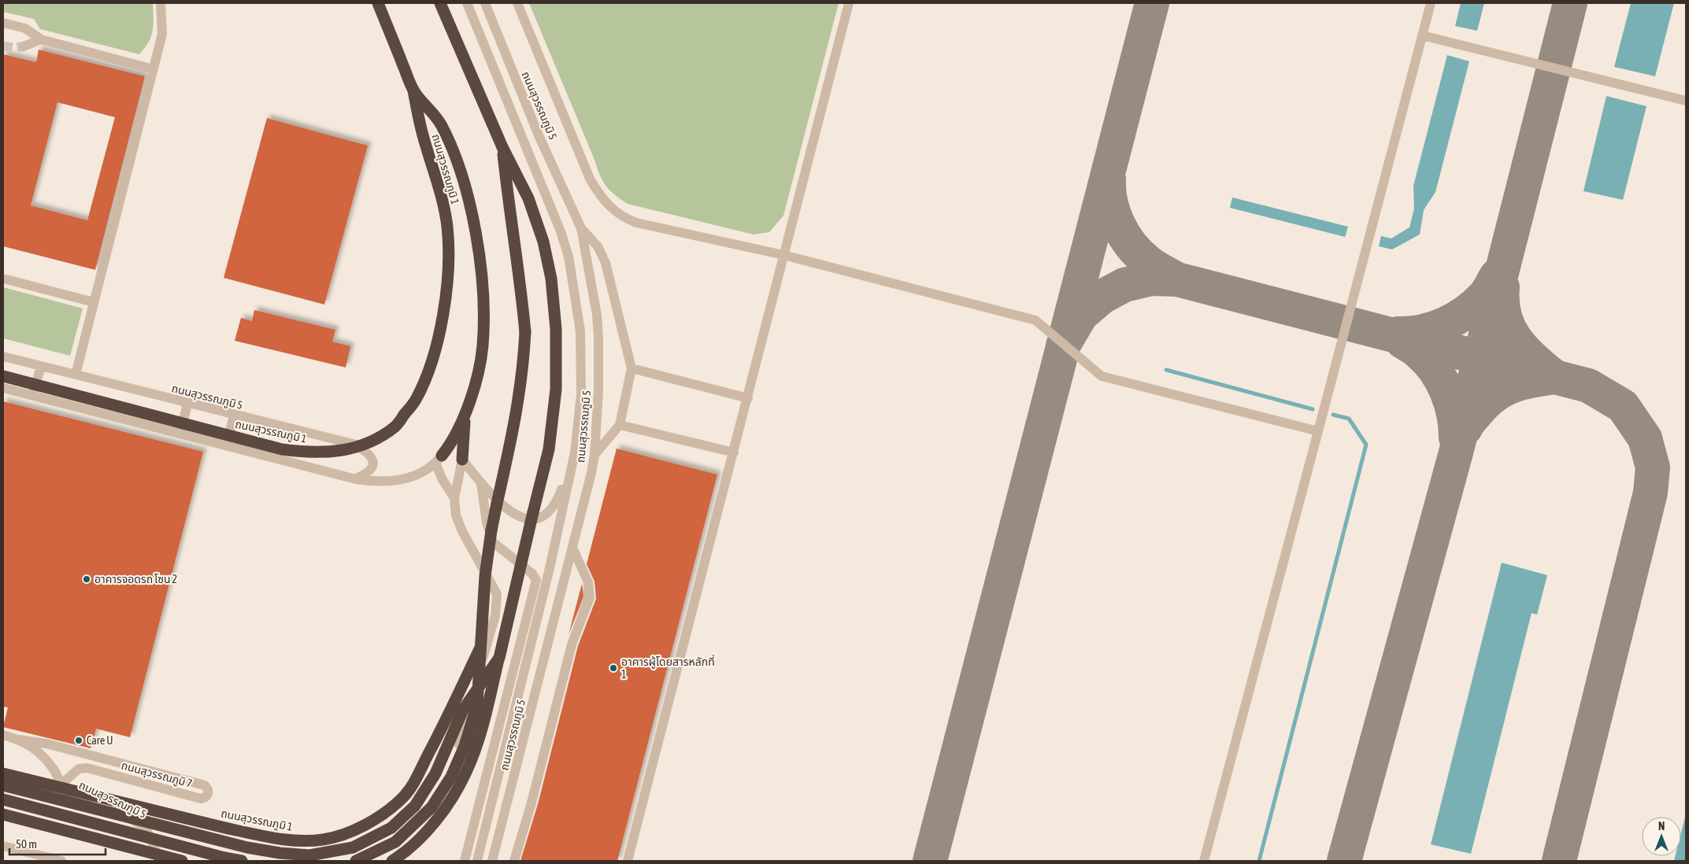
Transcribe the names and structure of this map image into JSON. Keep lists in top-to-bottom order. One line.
{"streets":{"highway":["ถนนสุวรรณภูมิ 1"],"street":["ถนนสุวรรณภูมิ 5","ถนนสุวรรณภูมิ 7"]},"crossings":[["ถนนสุวรรณภูมิ 5","ถนนสุวรรณภูมิ 7"]],"places":["อาคารจอดรถ โซน 2","อาคารผู้โดยสารหลักที่ 1","Care U"],"scale_bar":"50 m","north":"top"}
